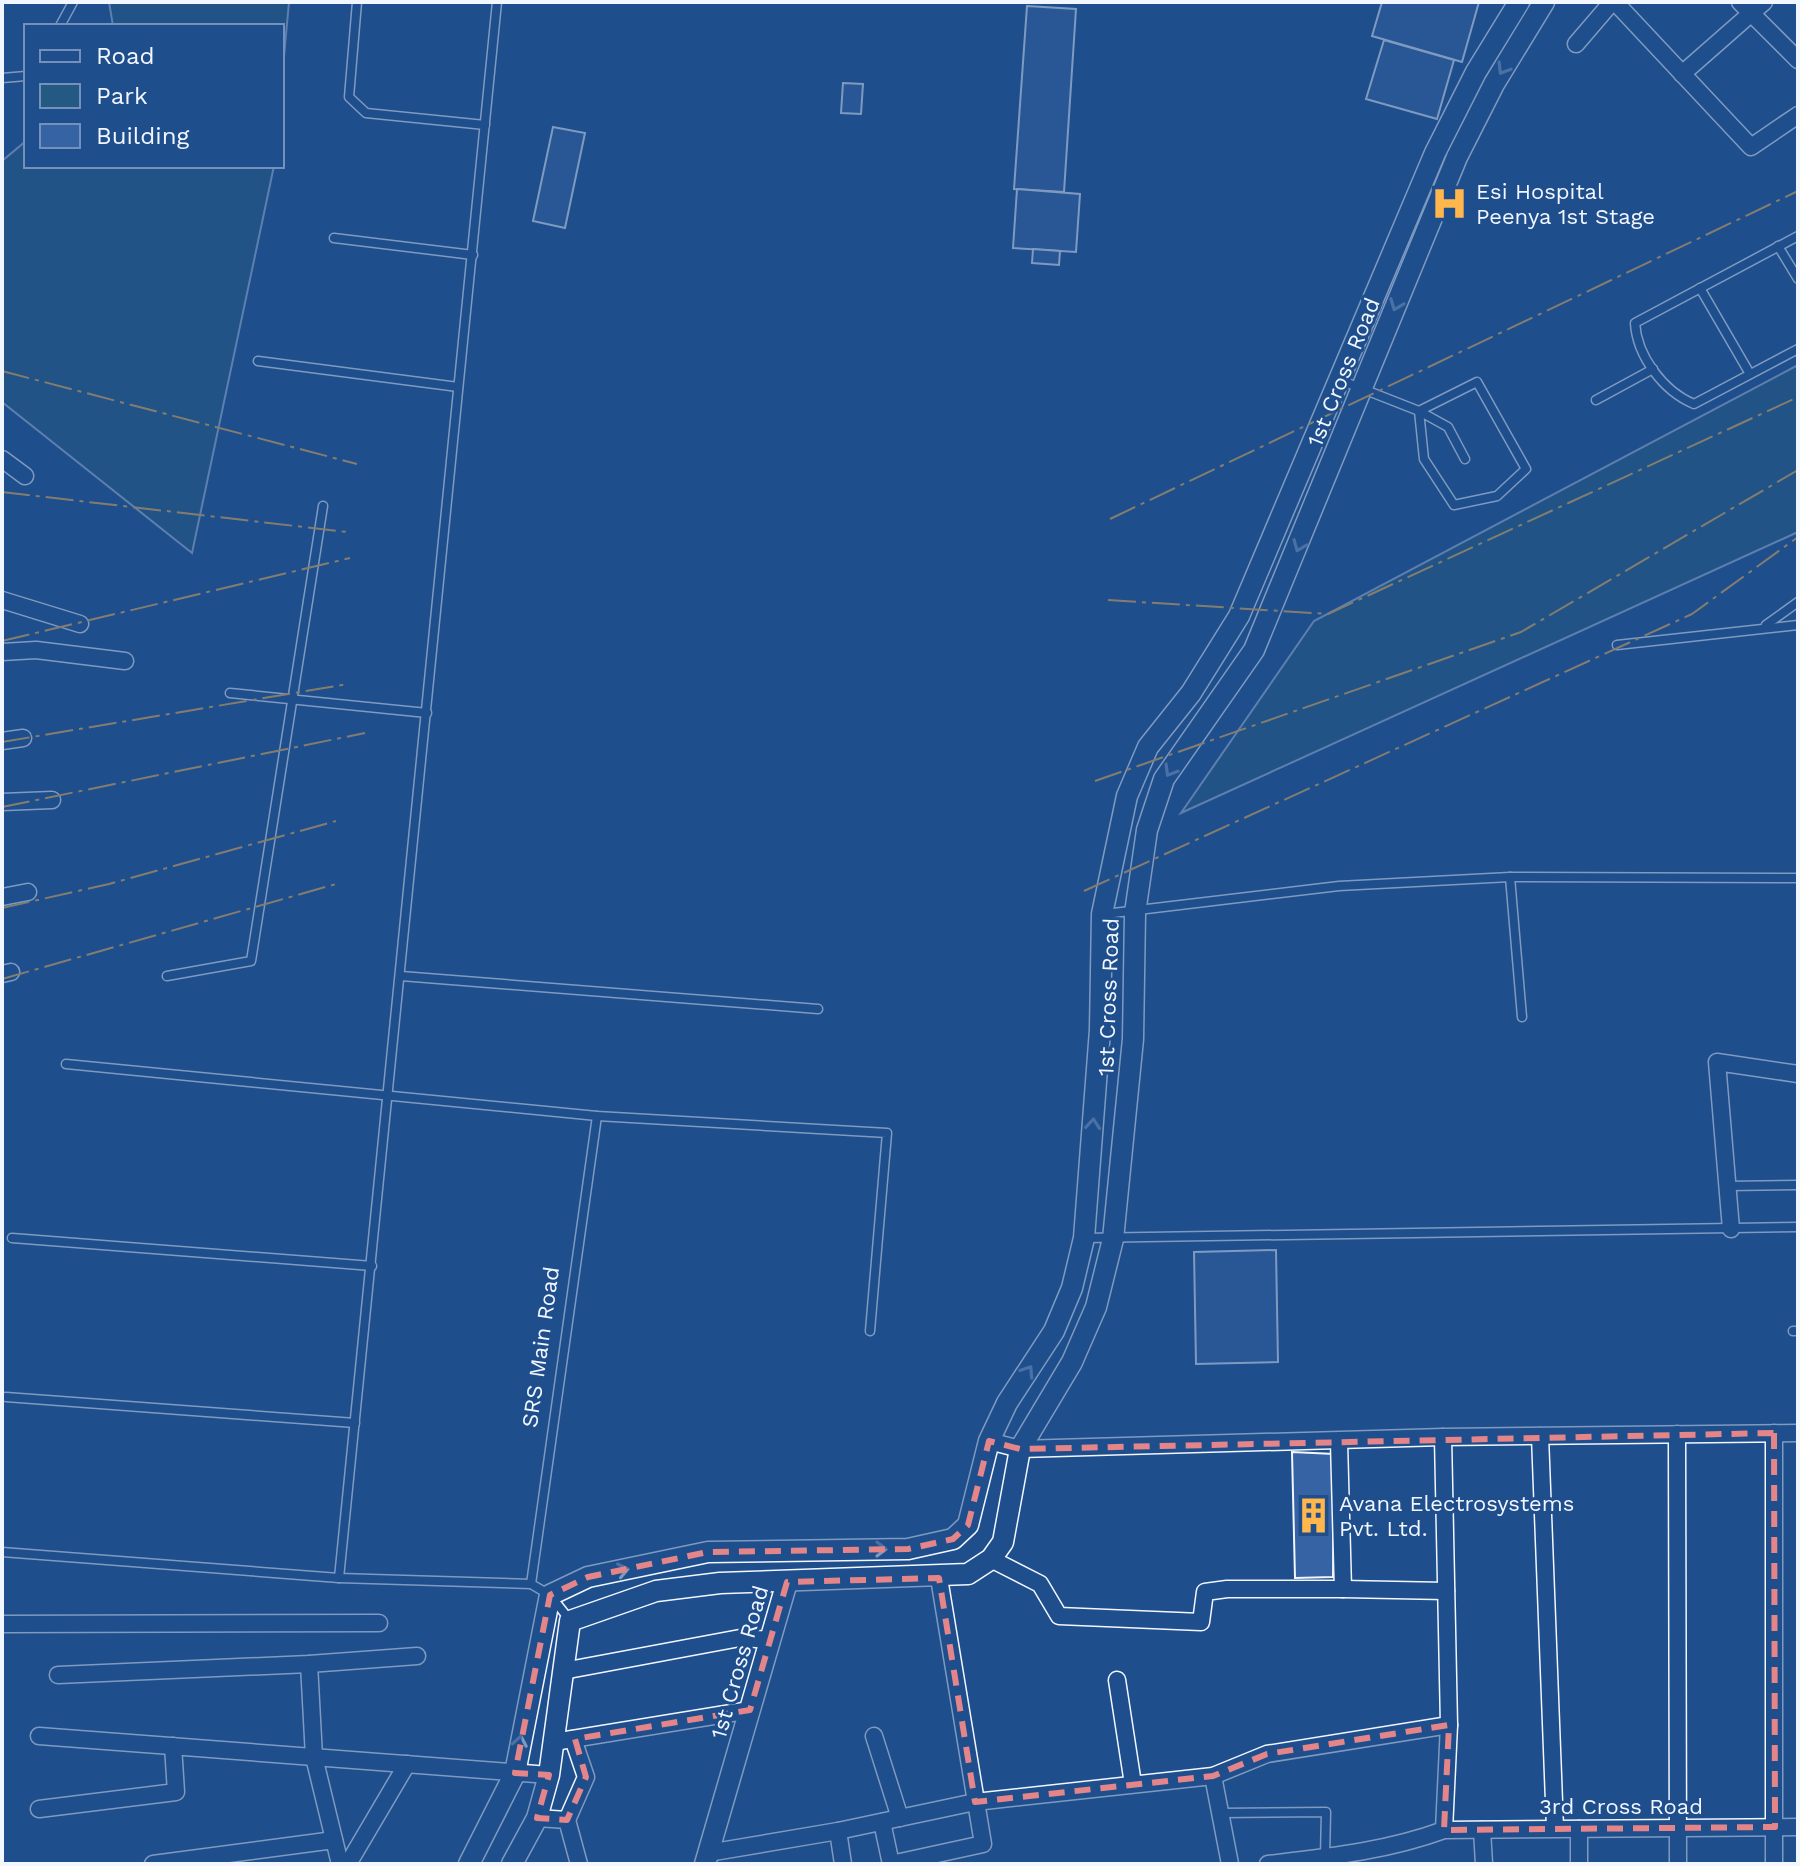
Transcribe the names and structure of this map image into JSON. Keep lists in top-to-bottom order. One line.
{"streets":{"street":["1st Cross Road","3rd Cross Road"],"lane":["SRS Main Road"]},"places":{"hospital":["Esi Hospital Peenya 1st Stage"],"building":["Avana Electrosystems Pvt. Ltd."]},"legend":["Road","Park","Building"]}
